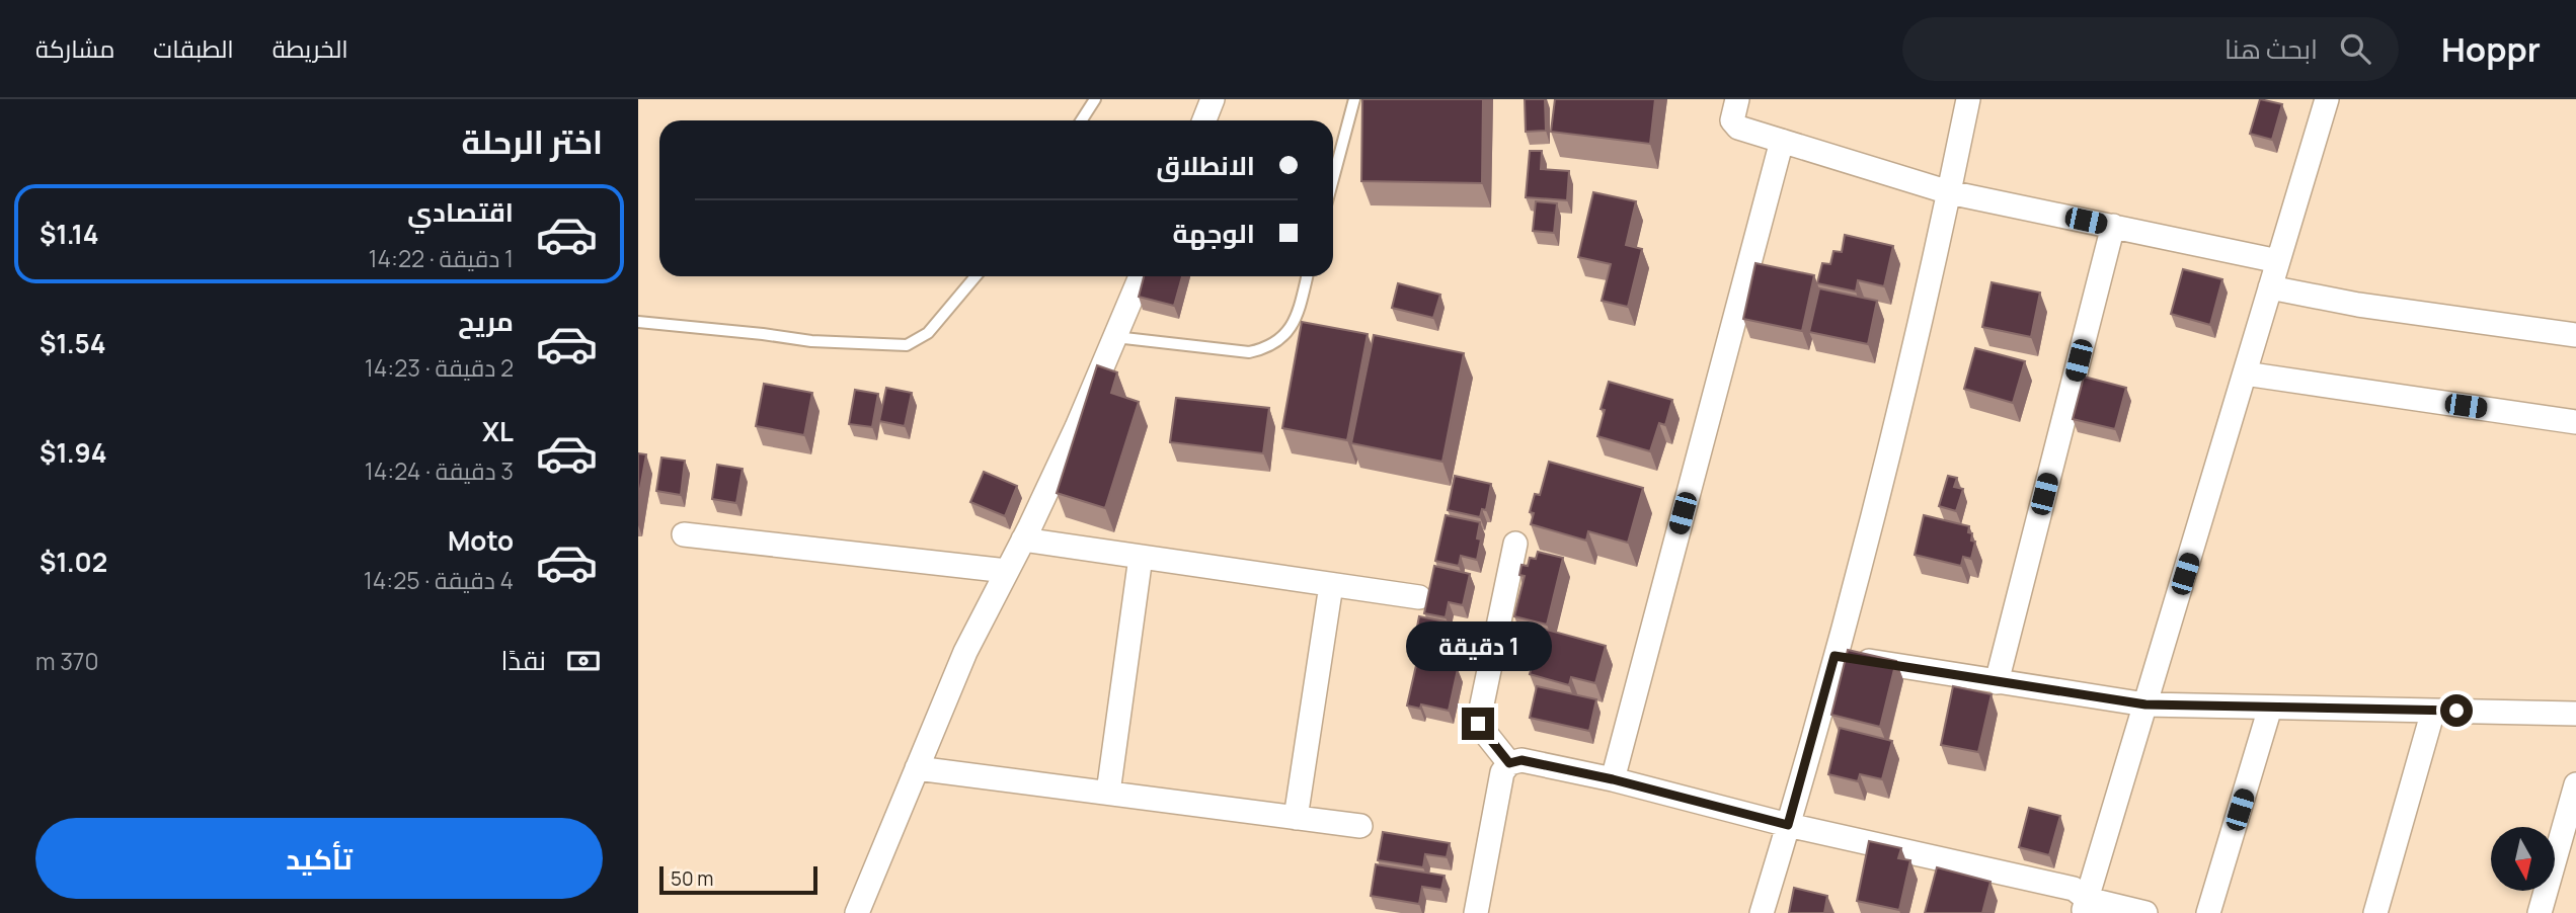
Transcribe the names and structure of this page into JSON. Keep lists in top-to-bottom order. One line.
{"scale_bar":"50 m","north":"bottom","page":{"header":"Hoppr","search":"ابحث هنا","nav":["الخريطة","الطبقات","مشاركة"],"heading":"اختر الرحلة","banner":["الانطلاق","الوجهة"],"list":[{"name":"اقتصادي","note":"1 دقيقة · 14:22","value":"$1.14"},{"name":"مريح","note":"2 دقيقة · 14:23","value":"$1.54"},{"name":"XL","note":"3 دقيقة · 14:24","value":"$1.94"},{"name":"Moto","note":"4 دقيقة · 14:25","value":"$1.02"}],"bubble":"1 دقيقة","pay":["نقدًا","370 m"],"buttons":"تأكيد","scale":"50 m"}}
